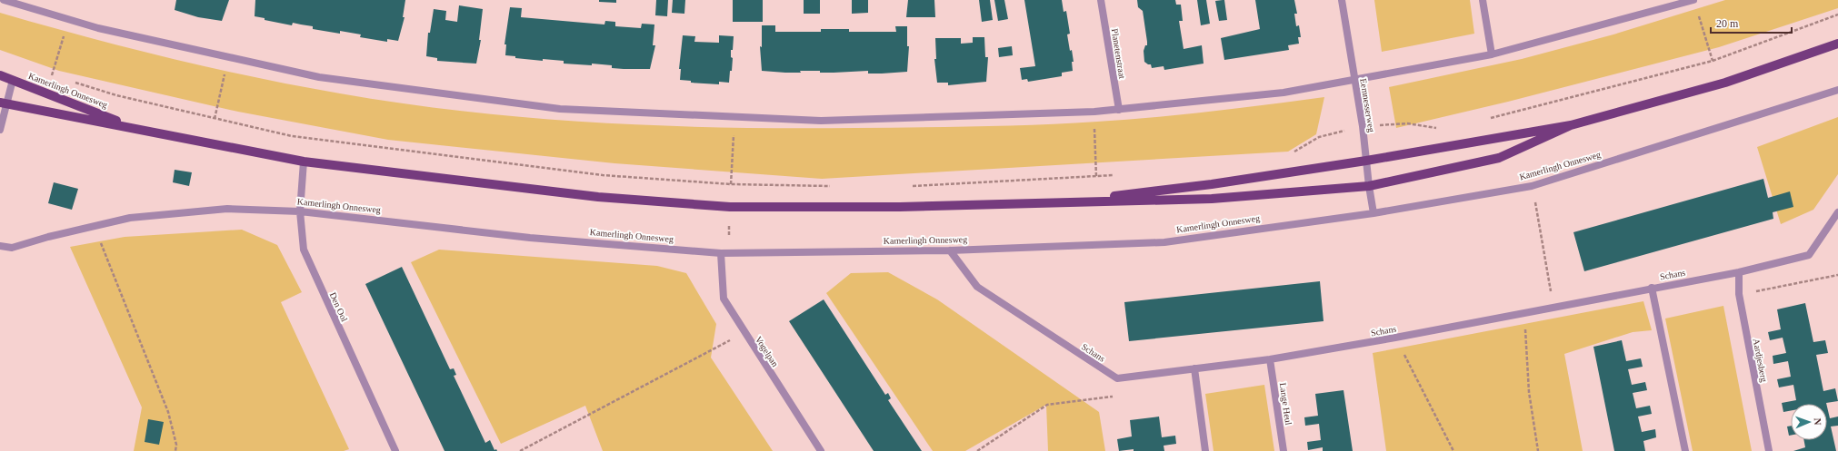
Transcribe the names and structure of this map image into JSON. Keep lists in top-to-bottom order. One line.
{"streets":{"main road":["Kamerlingh Onnesweg"],"street":["Planetenstraat","Eemnesserweg","Schans","Den Ool","Vogelpan","Aardjesberg","Lange Heul"]},"crossings":[["Kamerlingh Onnesweg","Eemnesserweg"],["Kamerlingh Onnesweg","Schans"],["Kamerlingh Onnesweg","Den Ool"],["Kamerlingh Onnesweg","Vogelpan"],["Schans","Aardjesberg"],["Schans","Lange Heul"]],"scale_bar":"20 m","north":"right"}
